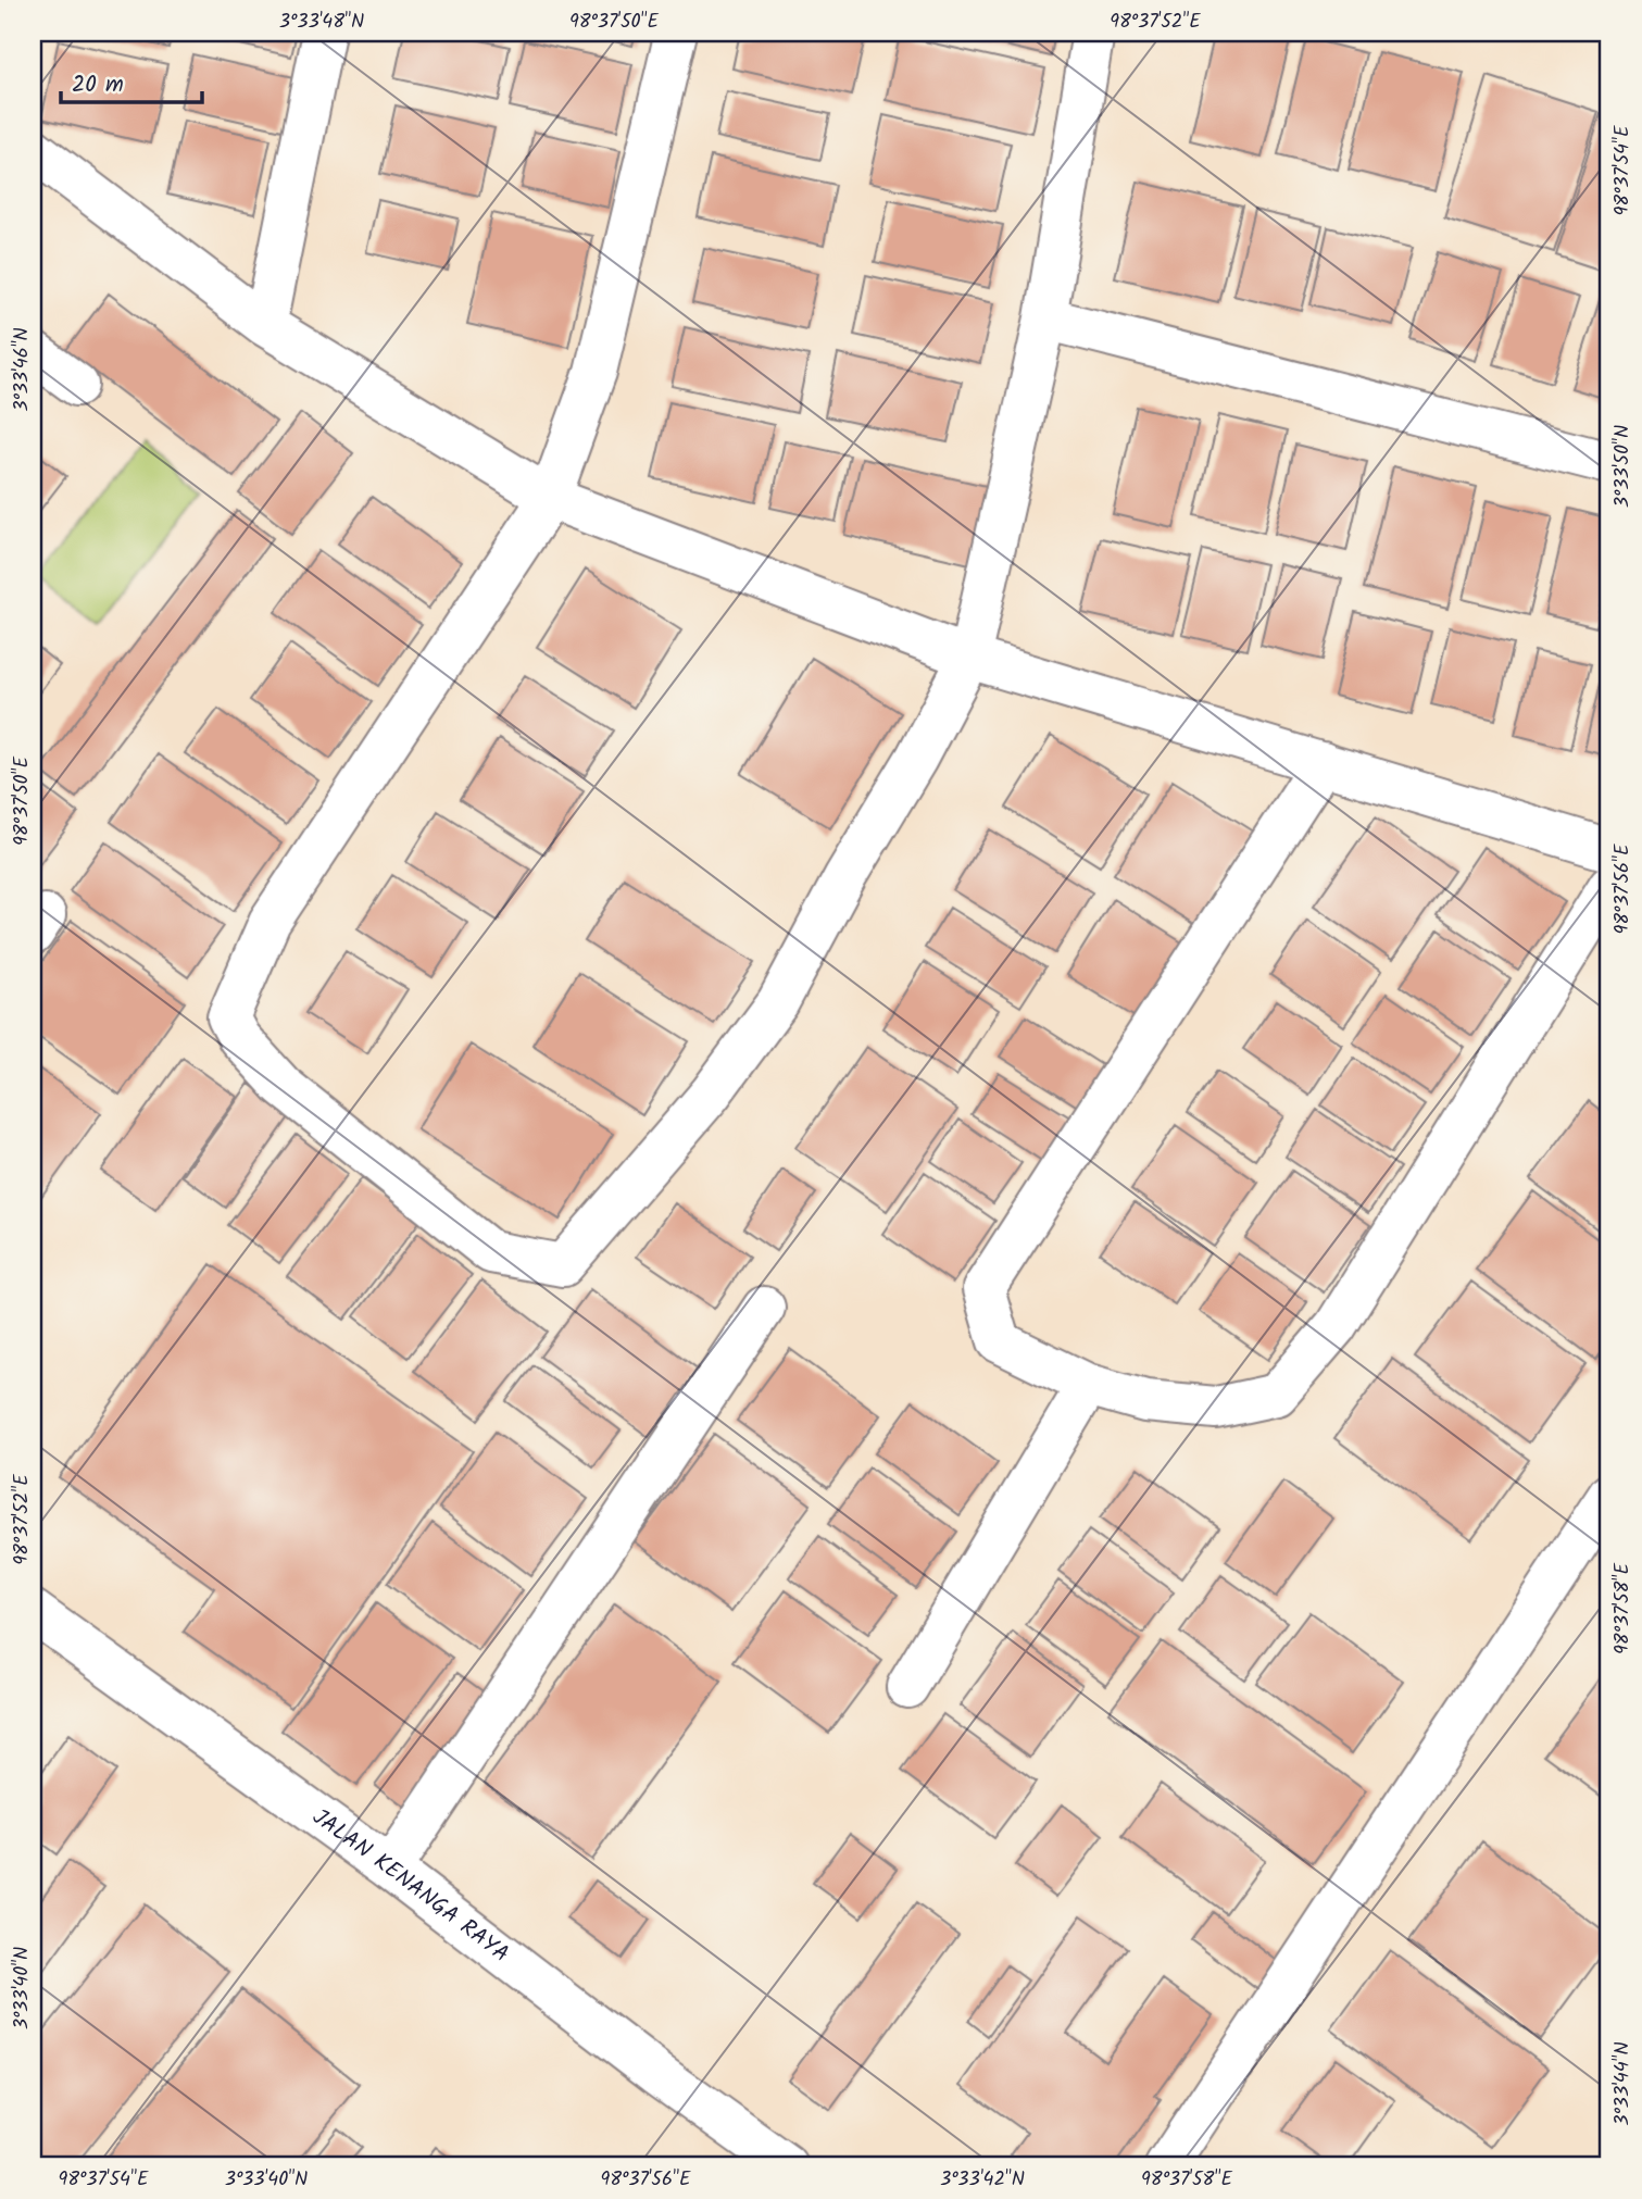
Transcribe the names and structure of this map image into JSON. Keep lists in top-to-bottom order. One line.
{"streets":{"street":["JALAN KENANGA RAYA"]},"scale_bar":"20 m","coordinates":["3°33'48\"N","98°37'50\"E","98°37'52\"E","98°37'54\"E","3°33'46\"N","3°33'50\"N","98°37'56\"E","98°37'58\"E","3°33'40\"N","3°33'44\"N","3°33'42\"N"]}
